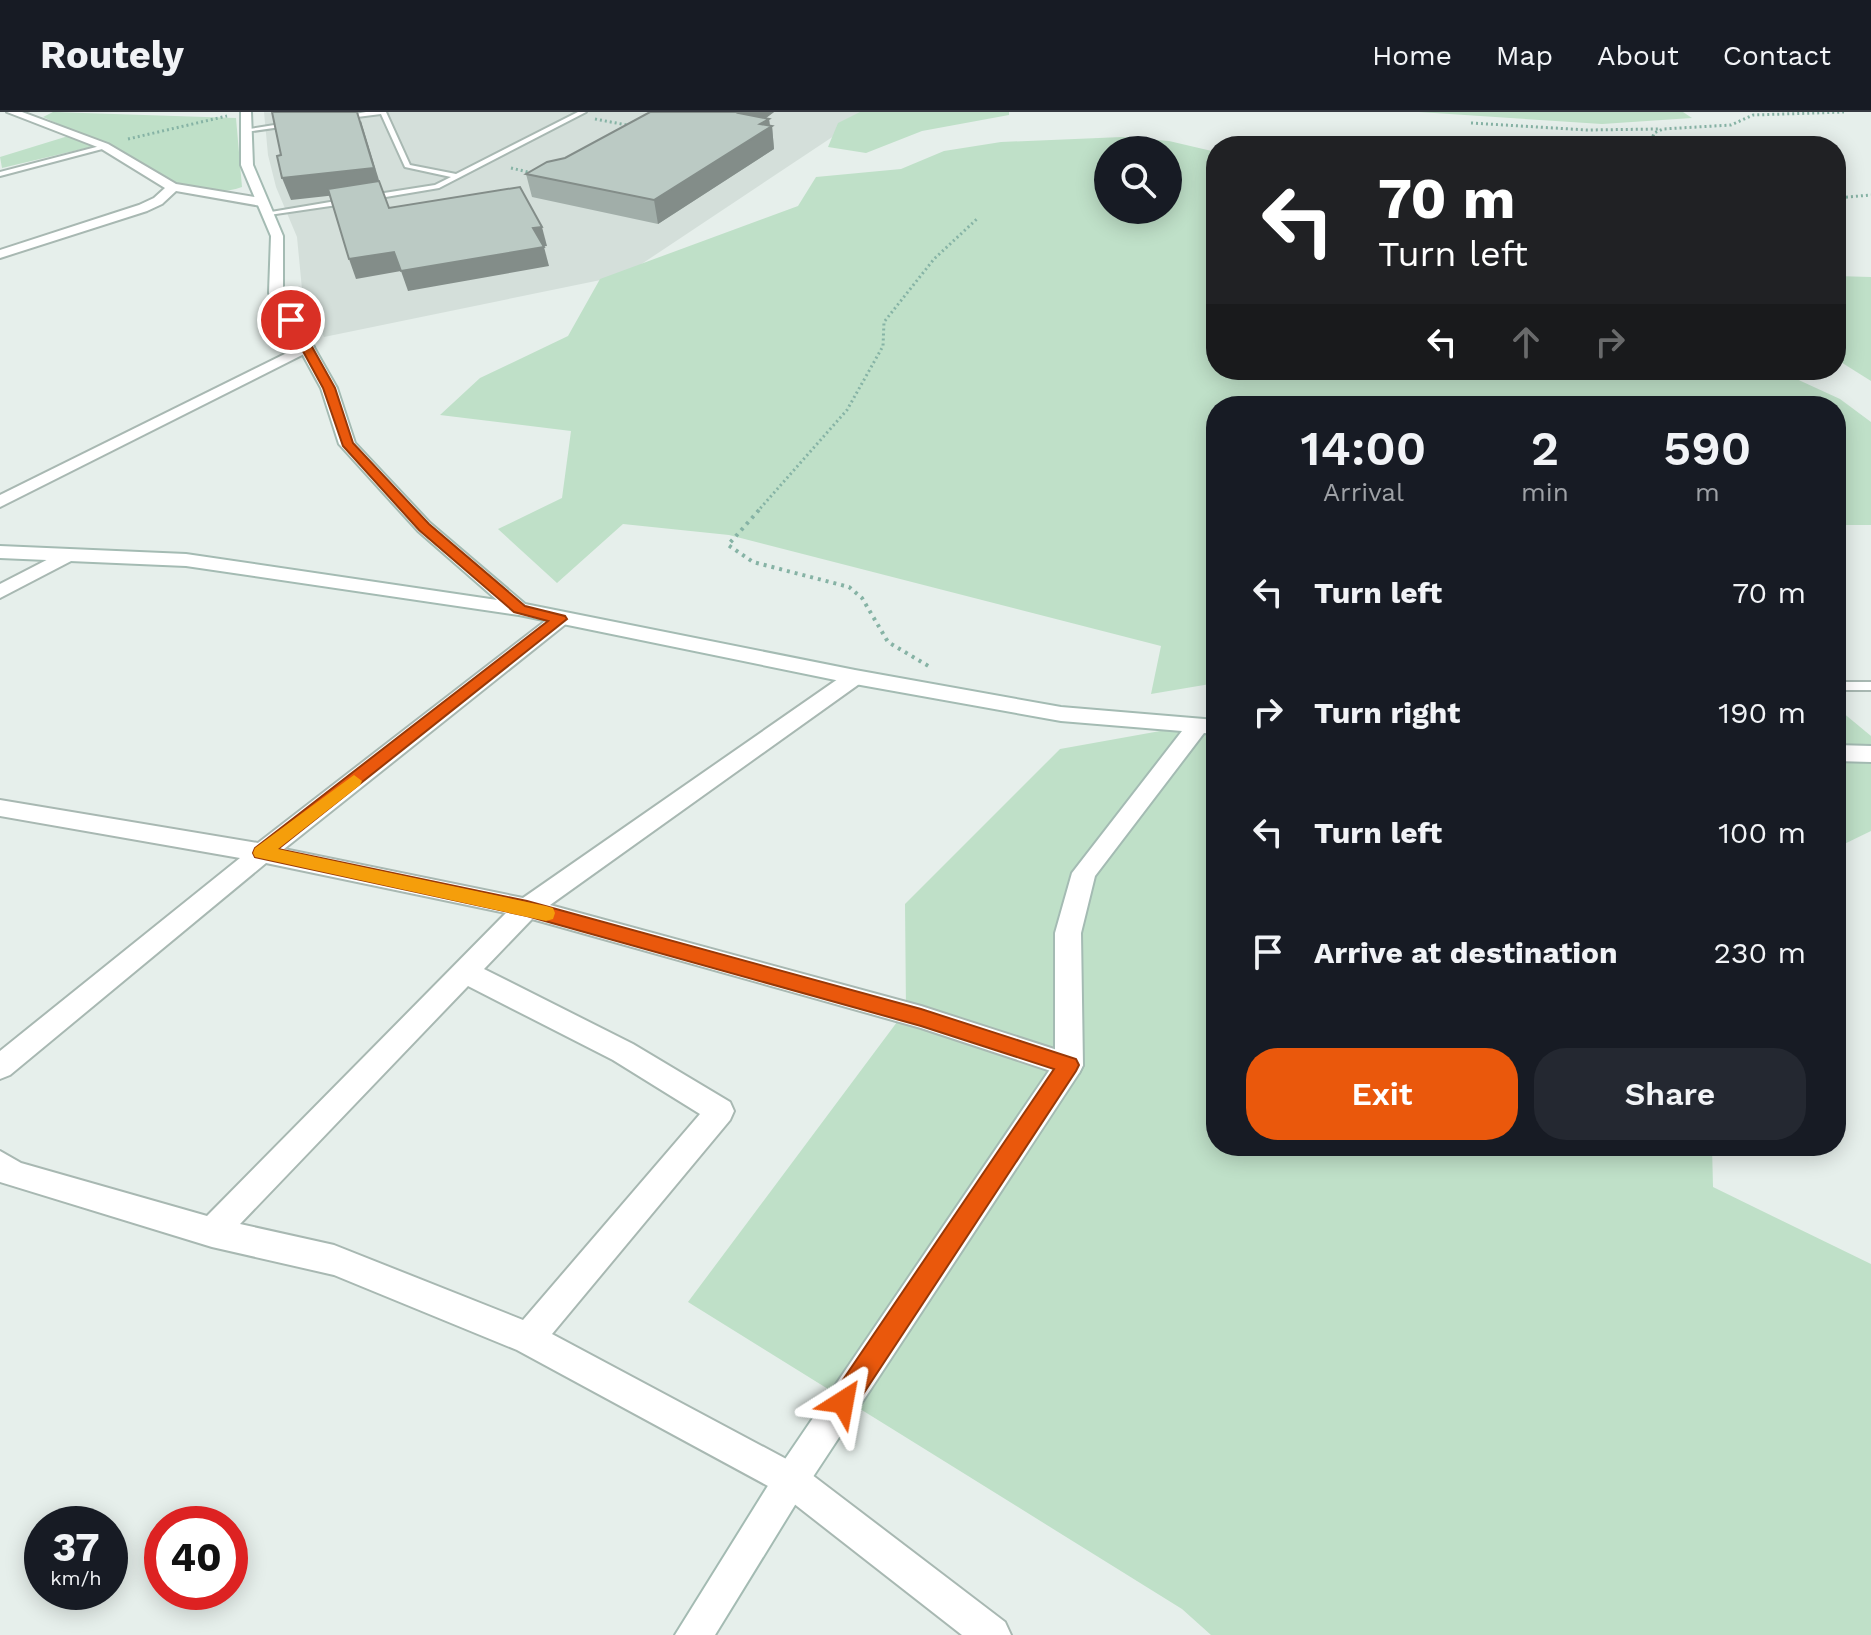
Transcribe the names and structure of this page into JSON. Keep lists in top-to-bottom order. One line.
{"page":{"header":"Routely","nav":["Home","Map","About","Contact"],"turn":["70 m","Turn left"],"eta":["14:00","Arrival","2","min","590","m"],"list":[{"name":"Turn left","value":"70 m"},{"name":"Turn right","value":"190 m"},{"name":"Turn left","value":"100 m"},{"name":"Arrive at destination","value":"230 m"}],"buttons":["Exit","Share"],"speed":"37 km/h","limit":"40"}}
